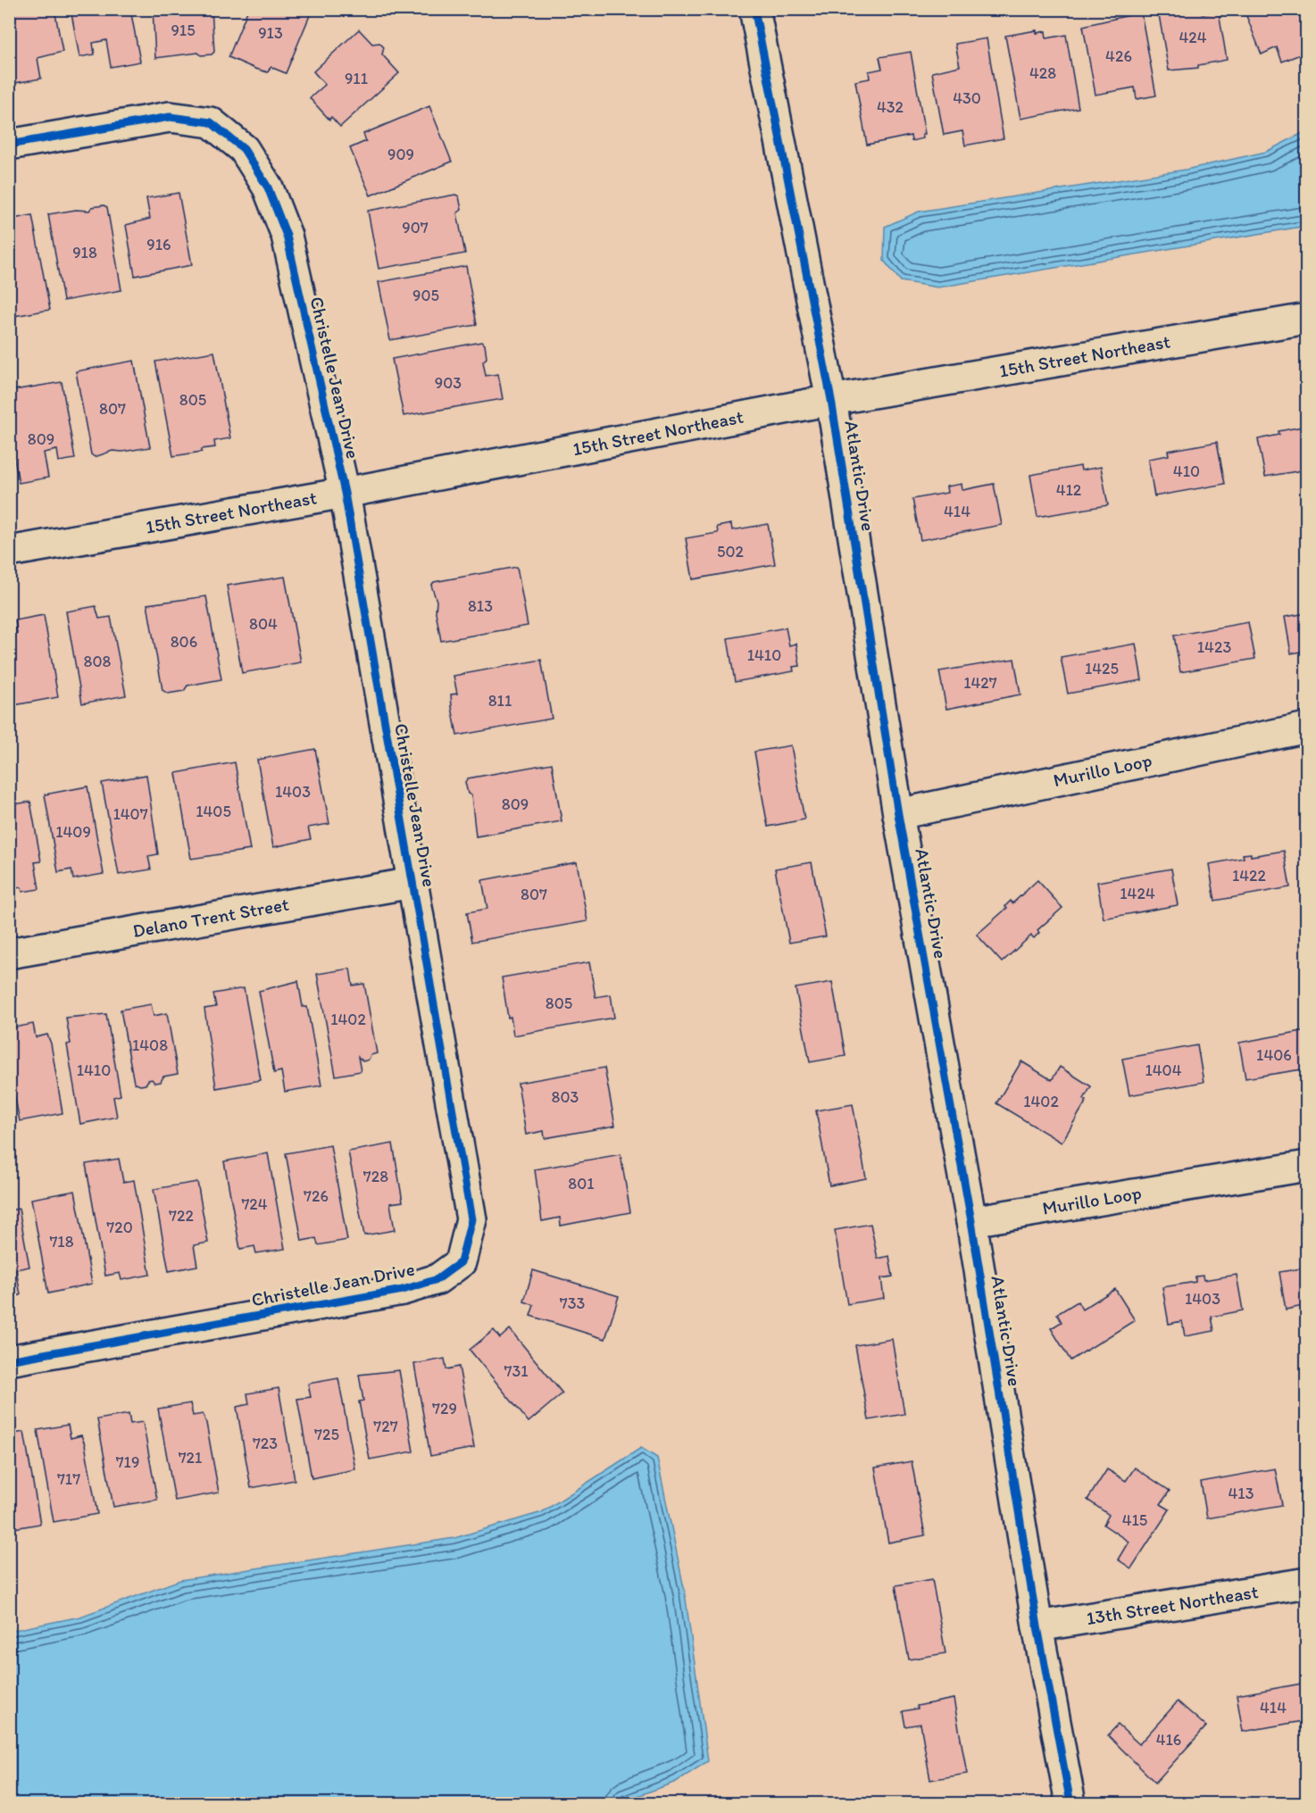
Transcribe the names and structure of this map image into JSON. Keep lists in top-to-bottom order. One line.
{"streets":{"street":["15th Street Northeast","Christelle Jean Drive","Atlantic Drive","Murillo Loop","Delano Trent Street","13th Street Northeast"]},"crossings":[["15th Street Northeast","Christelle Jean Drive"],["15th Street Northeast","Atlantic Drive"],["Christelle Jean Drive","Delano Trent Street"],["Atlantic Drive","Murillo Loop"],["Atlantic Drive","13th Street Northeast"]],"house_numbers":["915","913","424","426","428","911","430","432","909","907","916","918","905","903","805","807","809","410","412","414","502","813","804","806","1423","1410","808","1425","1427","811","1403","809","1405","1407","1409","1422","1424","807","805","1402","1408","1406","1410","1404","803","1402","728","801","726","724","722","720","718","1403","733","731","729","727","725","723","721","719","717","413","415","414","416"]}
